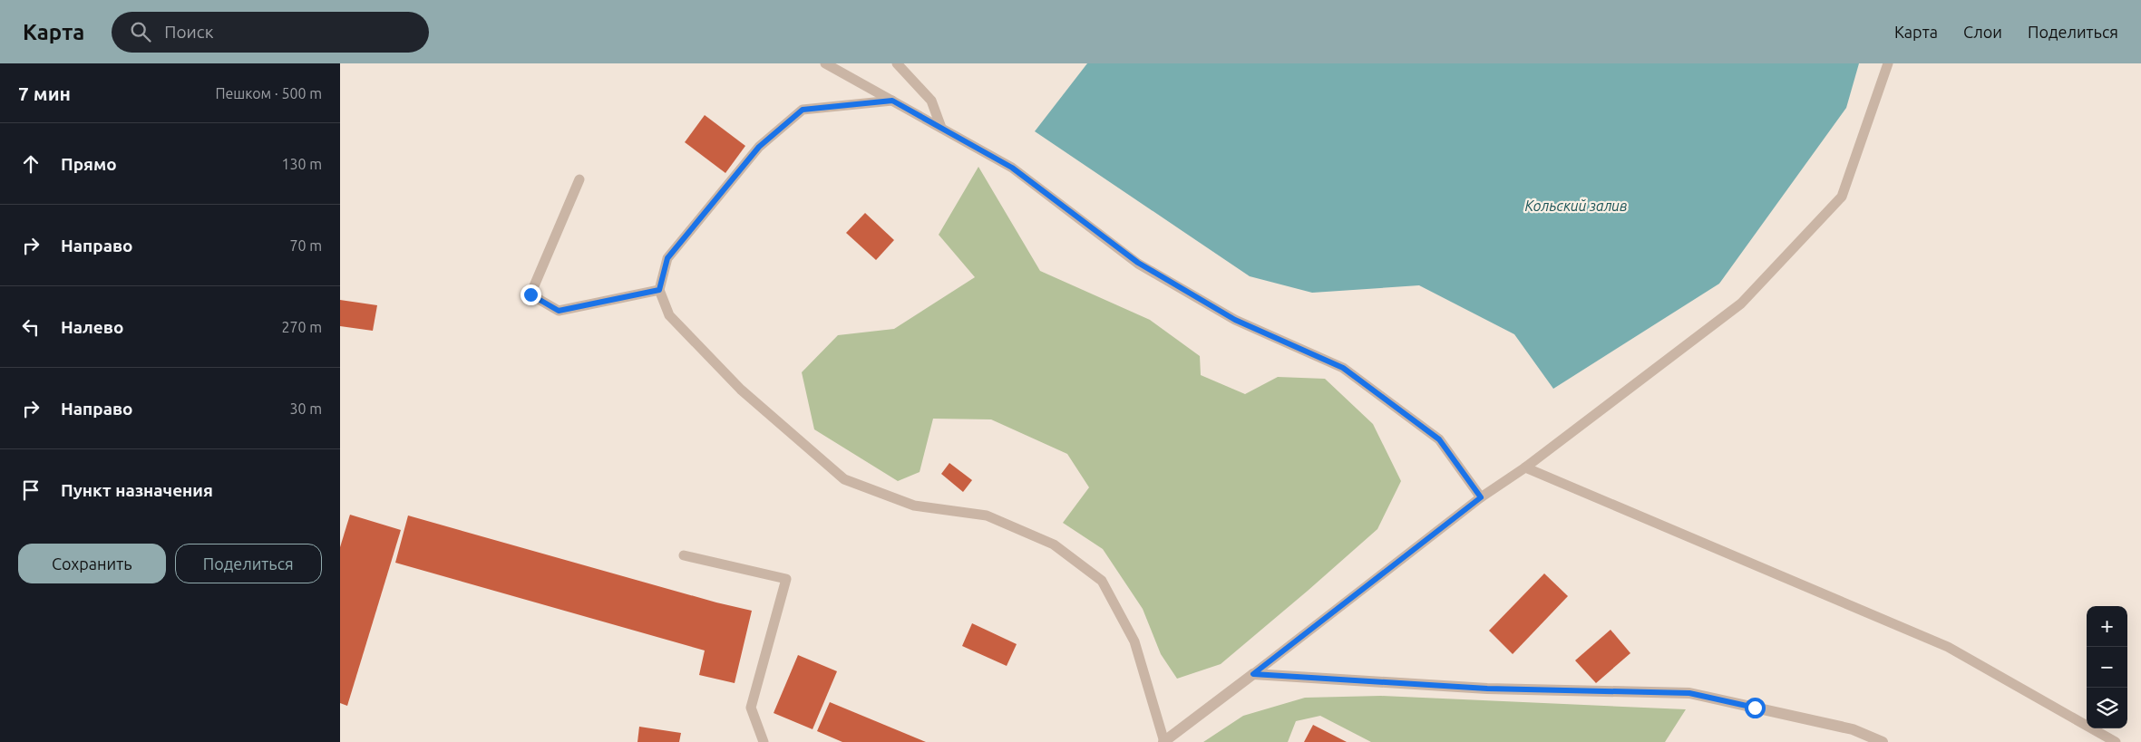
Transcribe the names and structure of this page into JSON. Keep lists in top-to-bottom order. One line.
{"water":["Кольский залив"],"page":{"header":"Карта","search":"Поиск","nav":["Карта","Слои","Поделиться"],"heading":["7 мин","Пешком · 500 m"],"list":[["Прямо","130 m"],["Направо","70 m"],["Налево","270 m"],["Направо","30 m"],"Пункт назначения"],"buttons":["Сохранить","Поделиться"],"map_buttons":["+","−"]}}
